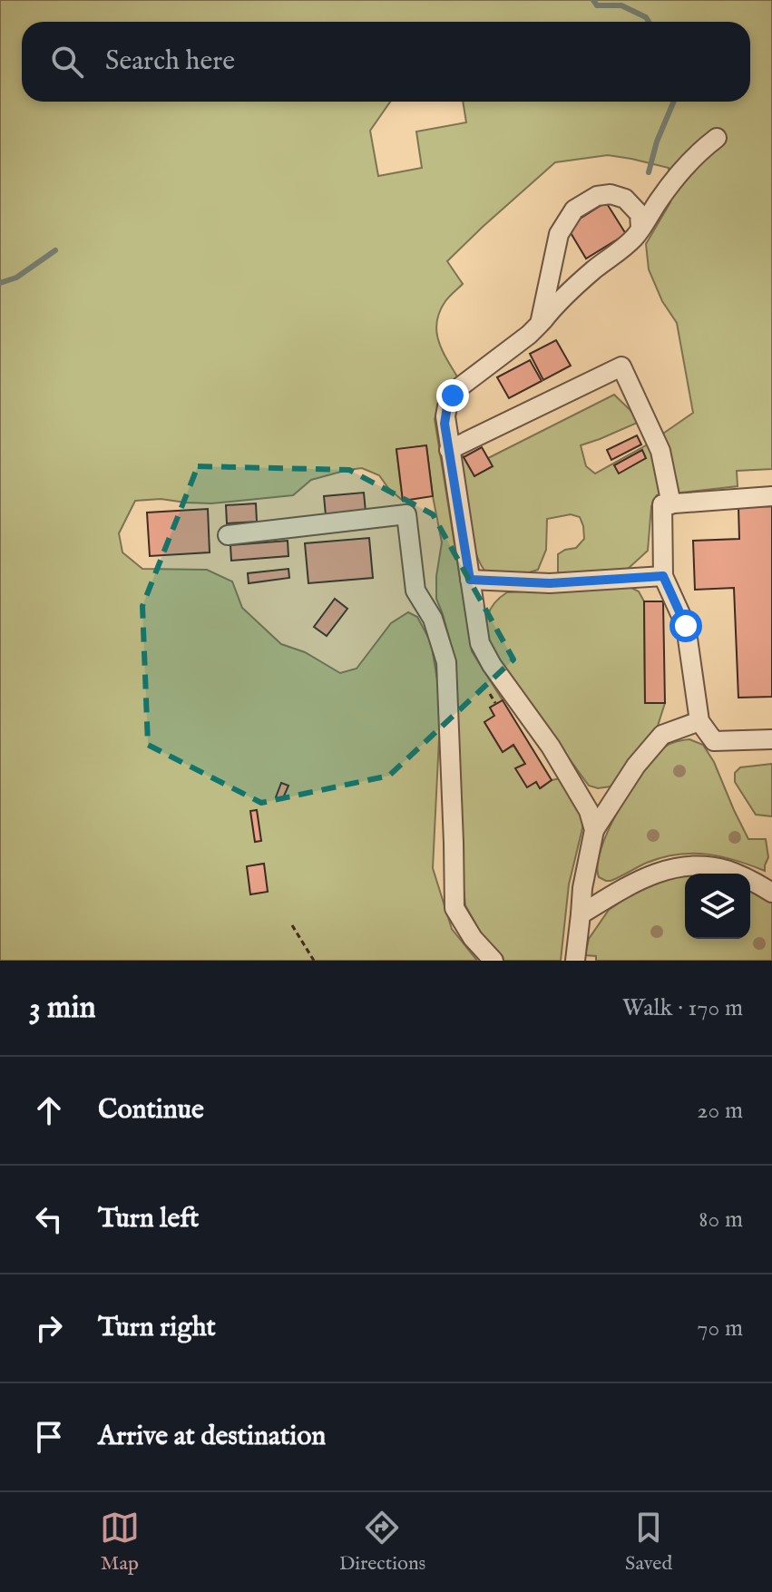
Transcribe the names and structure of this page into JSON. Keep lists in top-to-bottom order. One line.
{"page":{"search":"Search here","heading":["3 min","Walk · 170 m"],"list":[["Continue","20 m"],["Turn left","80 m"],["Turn right","70 m"],"Arrive at destination"],"nav":["Map","Directions","Saved"]}}
